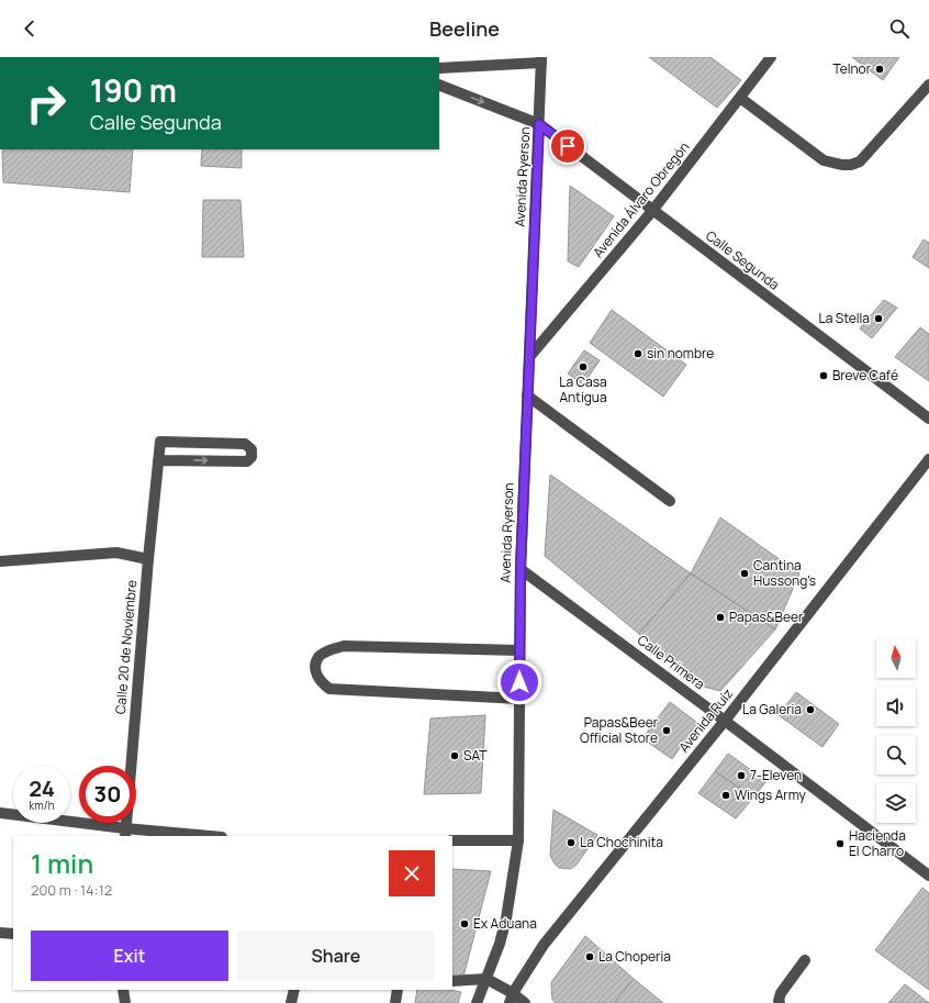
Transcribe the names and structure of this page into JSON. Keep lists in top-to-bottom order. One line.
{"streets":{"street":["Avenida Ryerson","Avenida Álvaro Obregón","Calle Segunda","Calle 20 de Noviembre","Calle Primera","Avenida Ruíz"]},"crossings":[["Avenida Ryerson","Avenida Álvaro Obregón"],["Avenida Ryerson","Calle Segunda"],["Avenida Ryerson","Calle Primera"],["Avenida Álvaro Obregón","Calle Segunda"],["Calle Primera","Avenida Ruíz"]],"places":["Telnor","La Stella","sin nombre","La Casa Antigua","Breve Café","Cantina Hussong's","Papas&Beer","La Galeria","Papas&Beer Official Store","SAT","7-Eleven","Wings Army","La Chochinita","Hacienda El Charro","Ex Aduana","La Choperia"],"north":"top","page":{"header":"Beeline","turn":["190 m","Calle Segunda"],"speed":"24 km/h","limit":"30","heading":["1 min","200 m · 14:12"],"buttons":["Exit","Share"]}}
